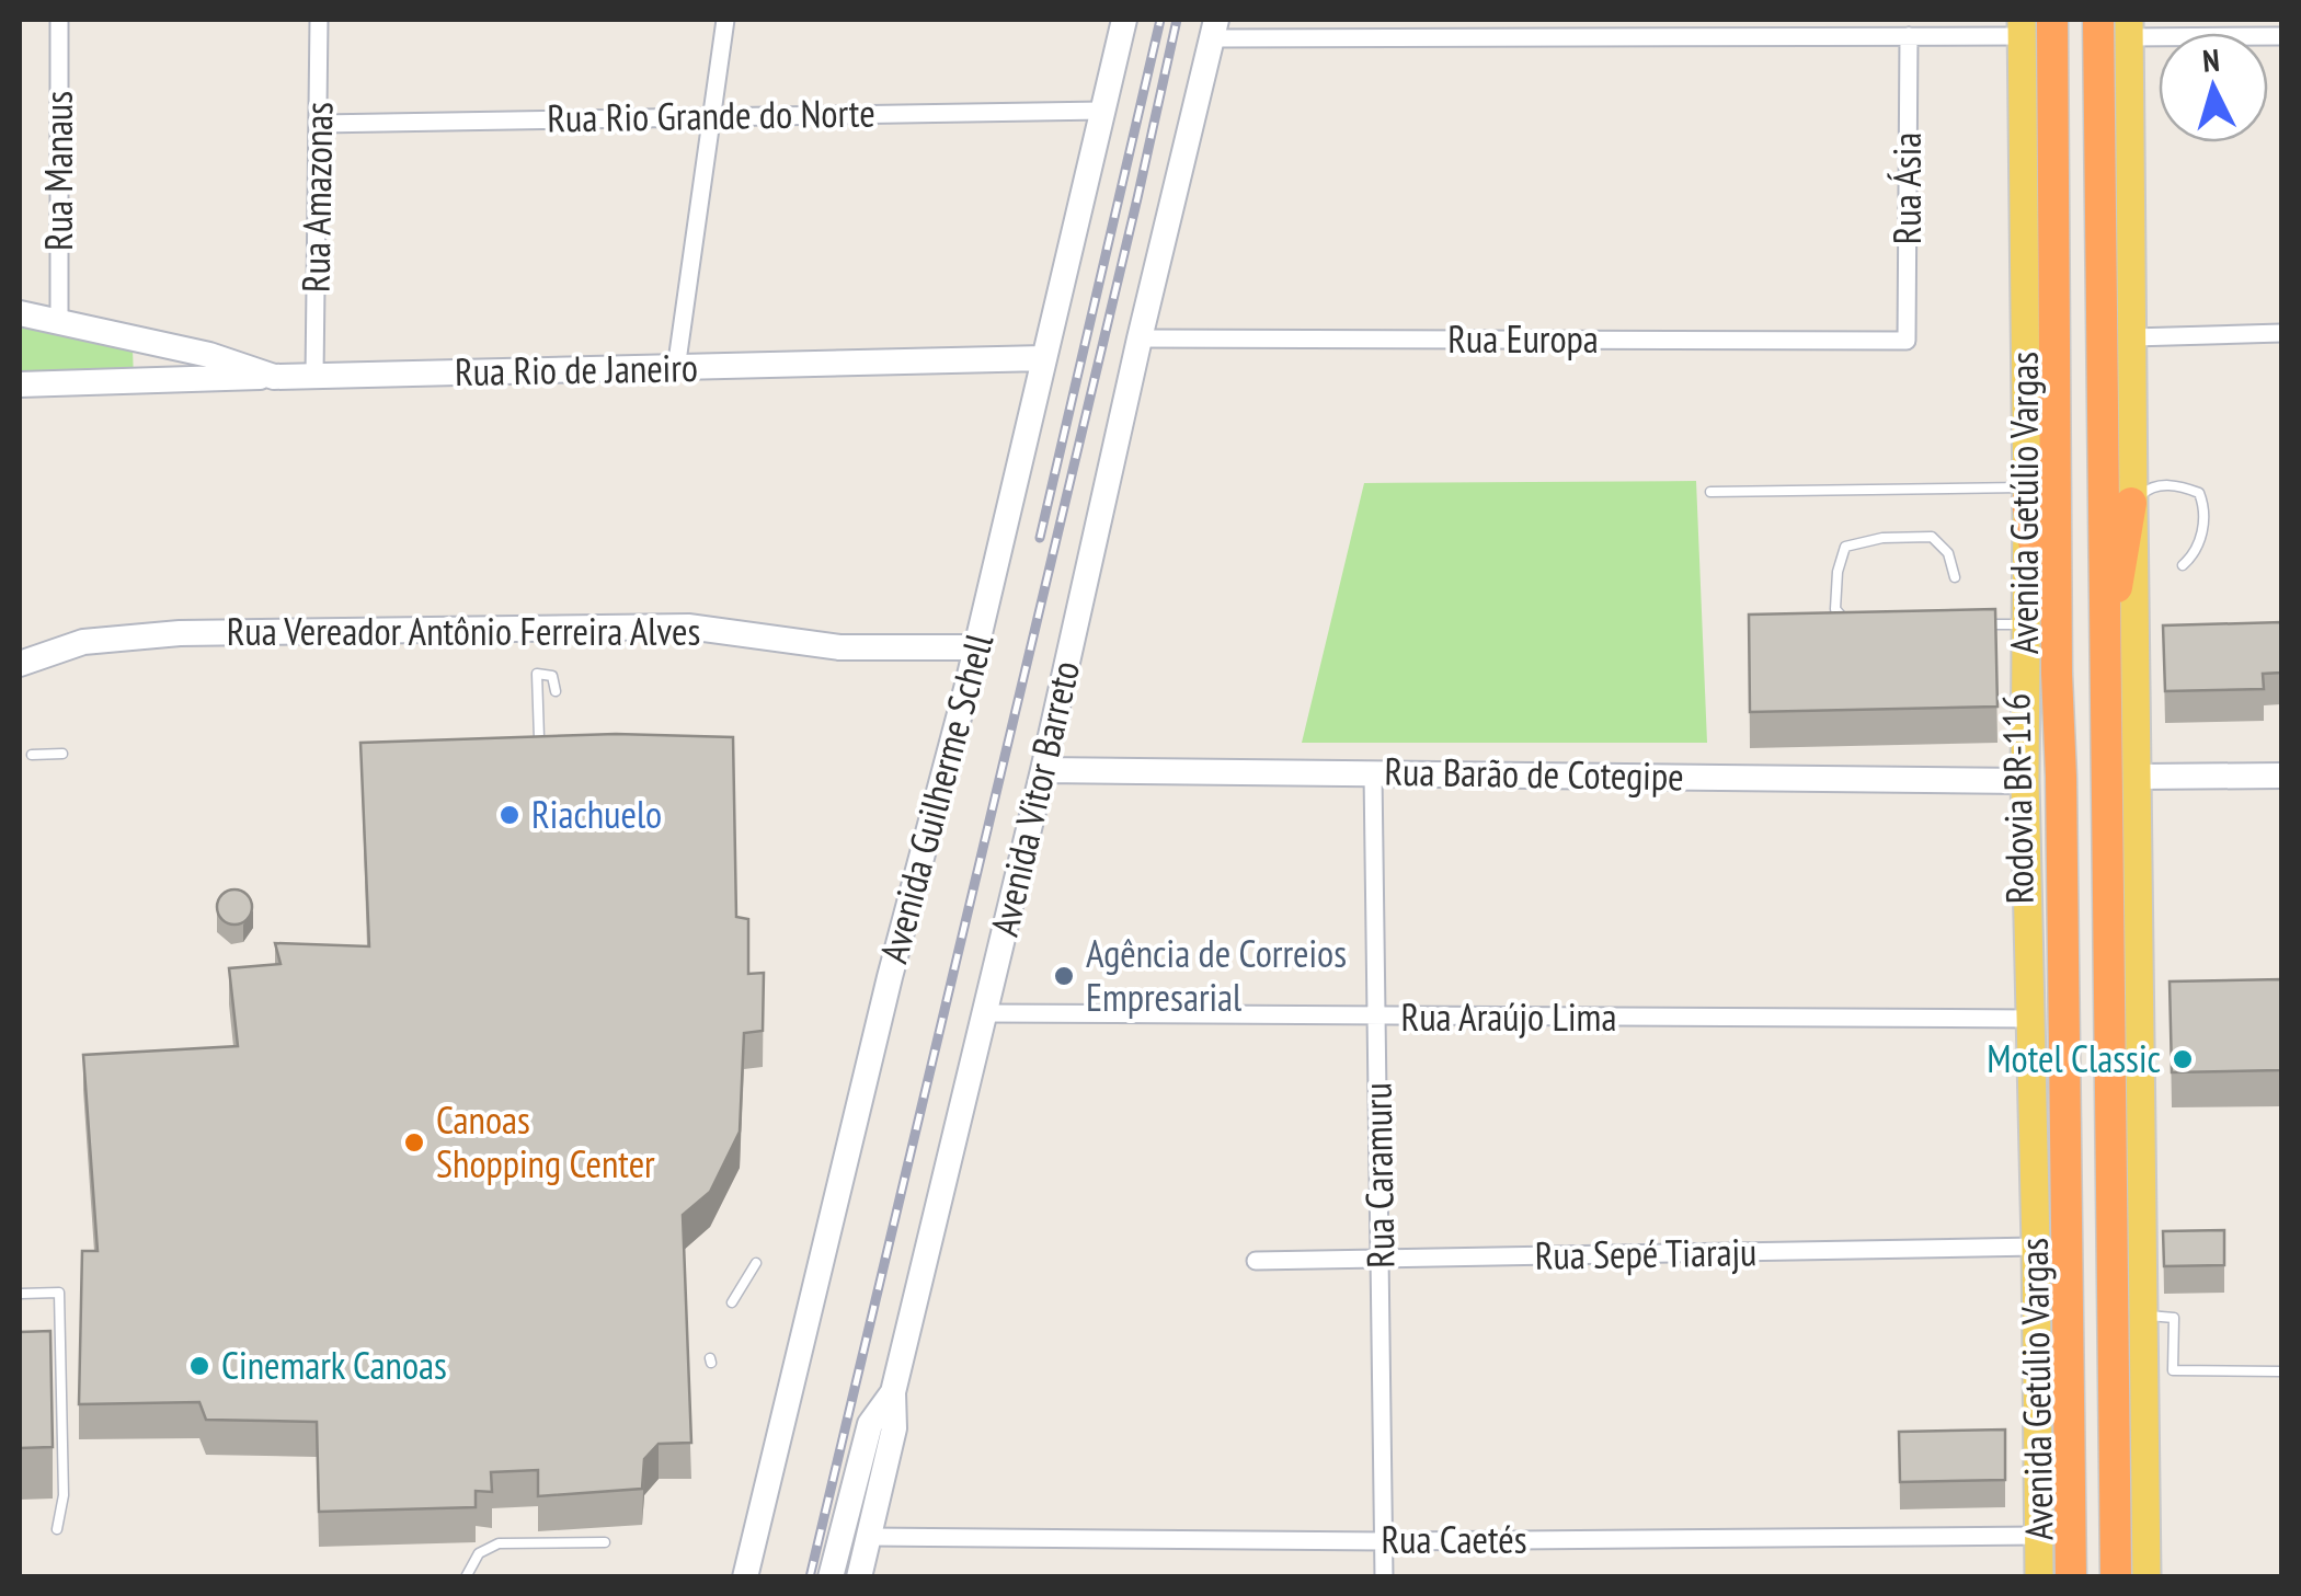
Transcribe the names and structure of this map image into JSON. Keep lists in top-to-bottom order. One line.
{"streets":{"highway":["Rodovia BR-116"],"main road":["Rua Rio de Janeiro","Avenida Getúlio Vargas","Rua Vereador Antônio Ferreira Alves","Rua Barão de Cotegipe","Avenida Guilherme Schell","Avenida Vitor Barreto"],"street":["Rua Rio Grande do Norte","Rua Manaus","Rua Ásia","Rua Amazonas","Rua Europa","Rua Araújo Lima","Rua Caramuru","Rua Sepé Tiaraju","Rua Caetés"]},"crossings":[["Rua Rio Grande do Norte","Rua Amazonas"],["Rua Rio Grande do Norte","Avenida Guilherme Schell"],["Rua Manaus","Rua Rio de Janeiro"],["Rua Ásia","Rua Europa"],["Rua Amazonas","Rua Rio de Janeiro"],["Rua Europa","Avenida Vitor Barreto"],["Rua Rio de Janeiro","Avenida Guilherme Schell"],["Avenida Getúlio Vargas","Rua Barão de Cotegipe"],["Avenida Getúlio Vargas","Rua Araújo Lima"],["Avenida Getúlio Vargas","Rua Sepé Tiaraju"],["Avenida Getúlio Vargas","Rua Caetés"],["Rua Vereador Antônio Ferreira Alves","Avenida Guilherme Schell"],["Rua Barão de Cotegipe","Avenida Vitor Barreto"],["Rua Barão de Cotegipe","Rua Caramuru"],["Avenida Vitor Barreto","Rua Araújo Lima"],["Avenida Vitor Barreto","Rua Caetés"],["Rua Araújo Lima","Rua Caramuru"],["Rua Caramuru","Rua Sepé Tiaraju"],["Rua Caramuru","Rua Caetés"]],"places":["Riachuelo","Agência de Correios Empresarial","Motel Classic","Canoas Shopping Center","Cinemark Canoas"],"north":"top"}
